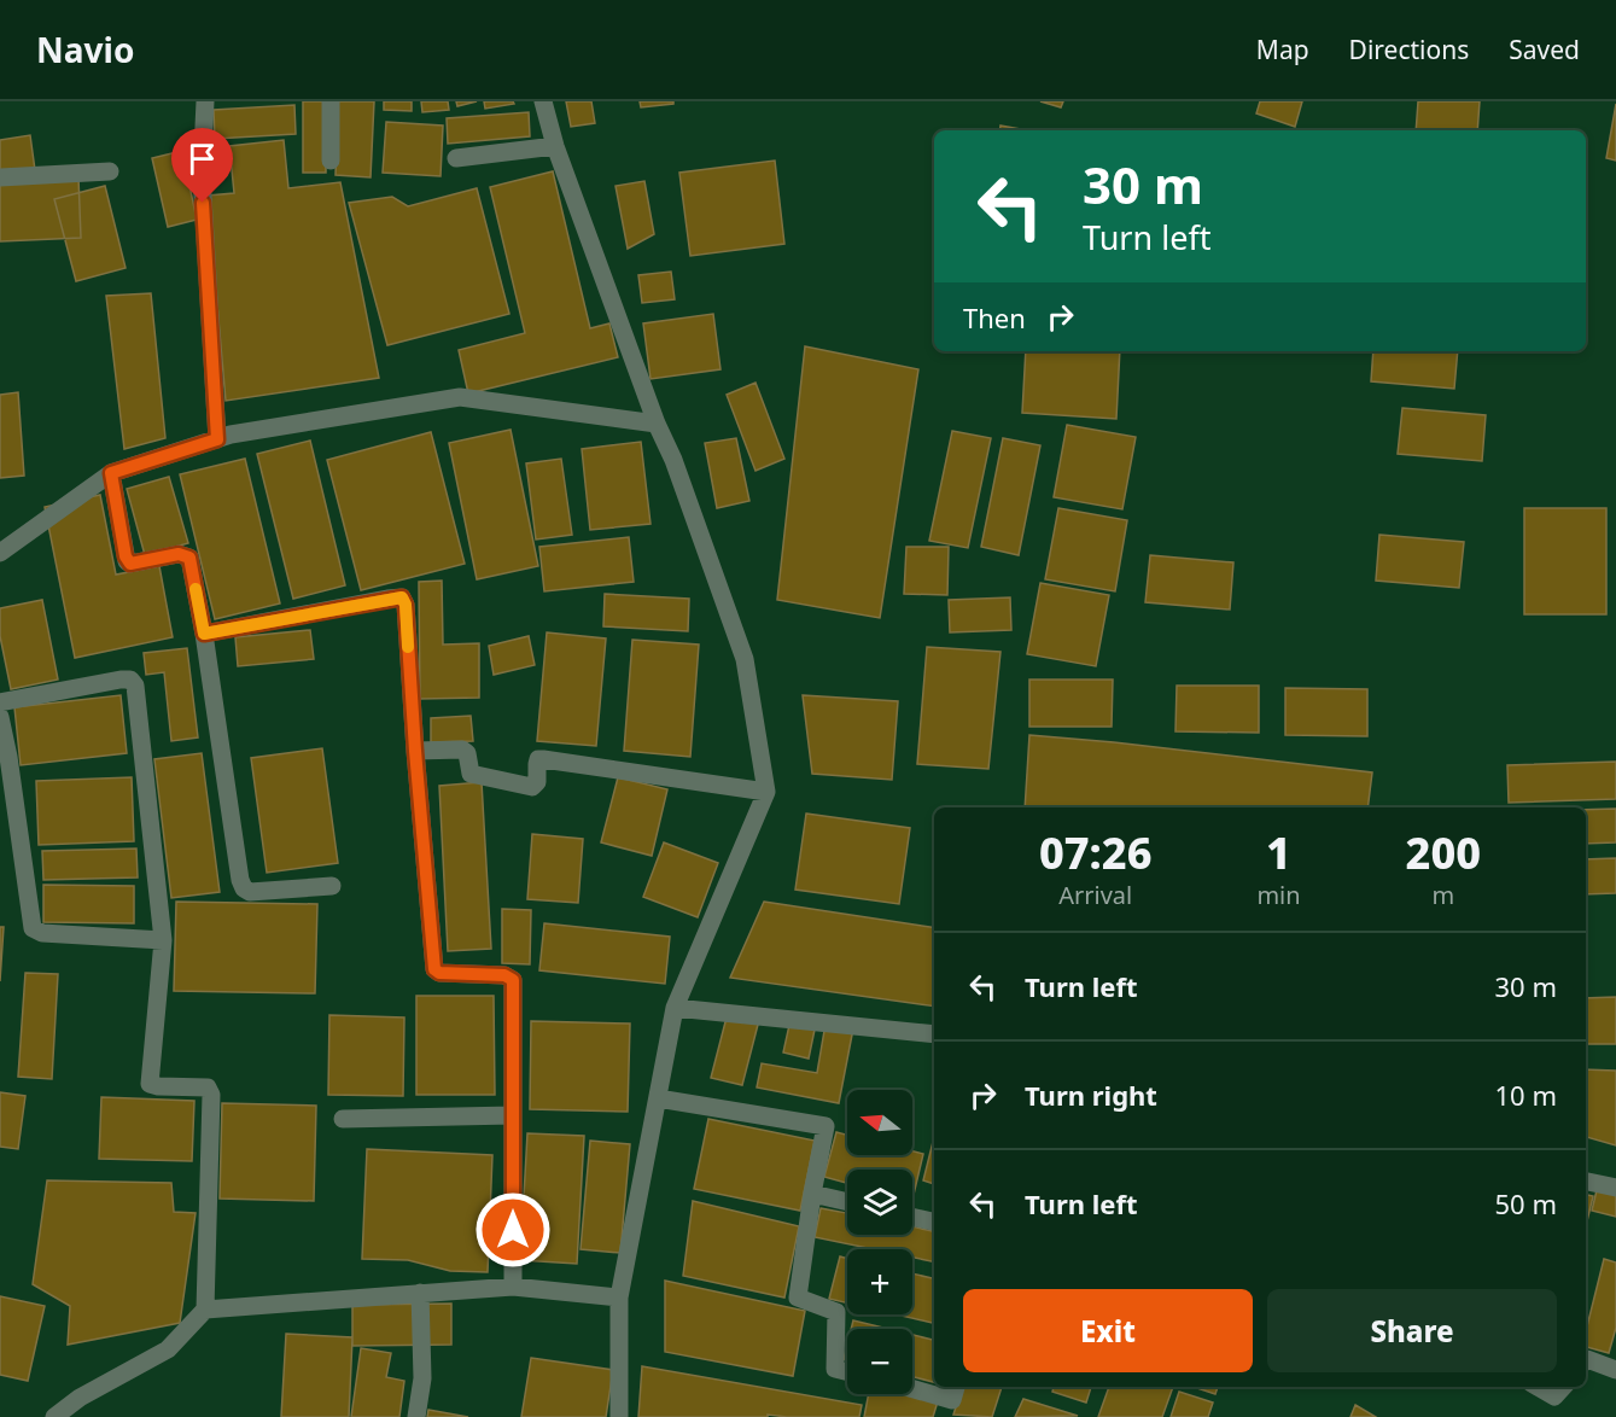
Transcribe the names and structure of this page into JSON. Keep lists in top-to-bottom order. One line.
{"north":"left","page":{"header":"Navio","nav":["Map","Directions","Saved"],"turn":["30 m","Turn left"],"then":"Then","eta":["07:26","Arrival","1","min","200","m"],"list":[{"name":"Turn left","value":"30 m"},{"name":"Turn right","value":"10 m"},{"name":"Turn left","value":"50 m"}],"map_buttons":["+","−"],"buttons":["Exit","Share"]}}
